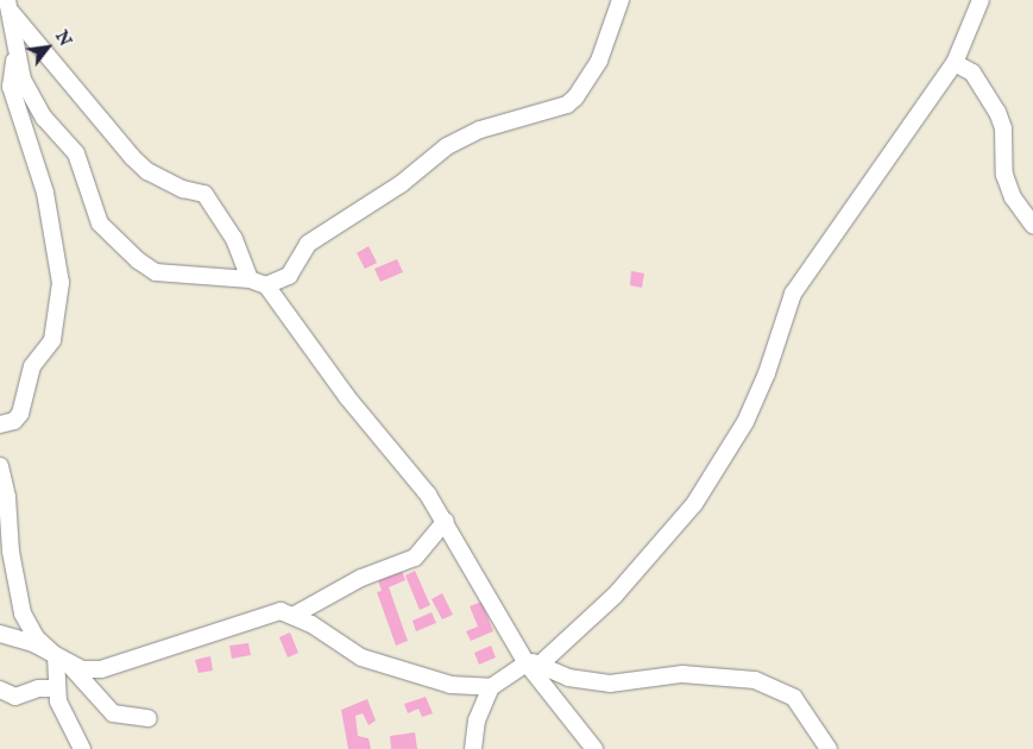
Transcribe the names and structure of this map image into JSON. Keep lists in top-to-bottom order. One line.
{"north":"top right"}
